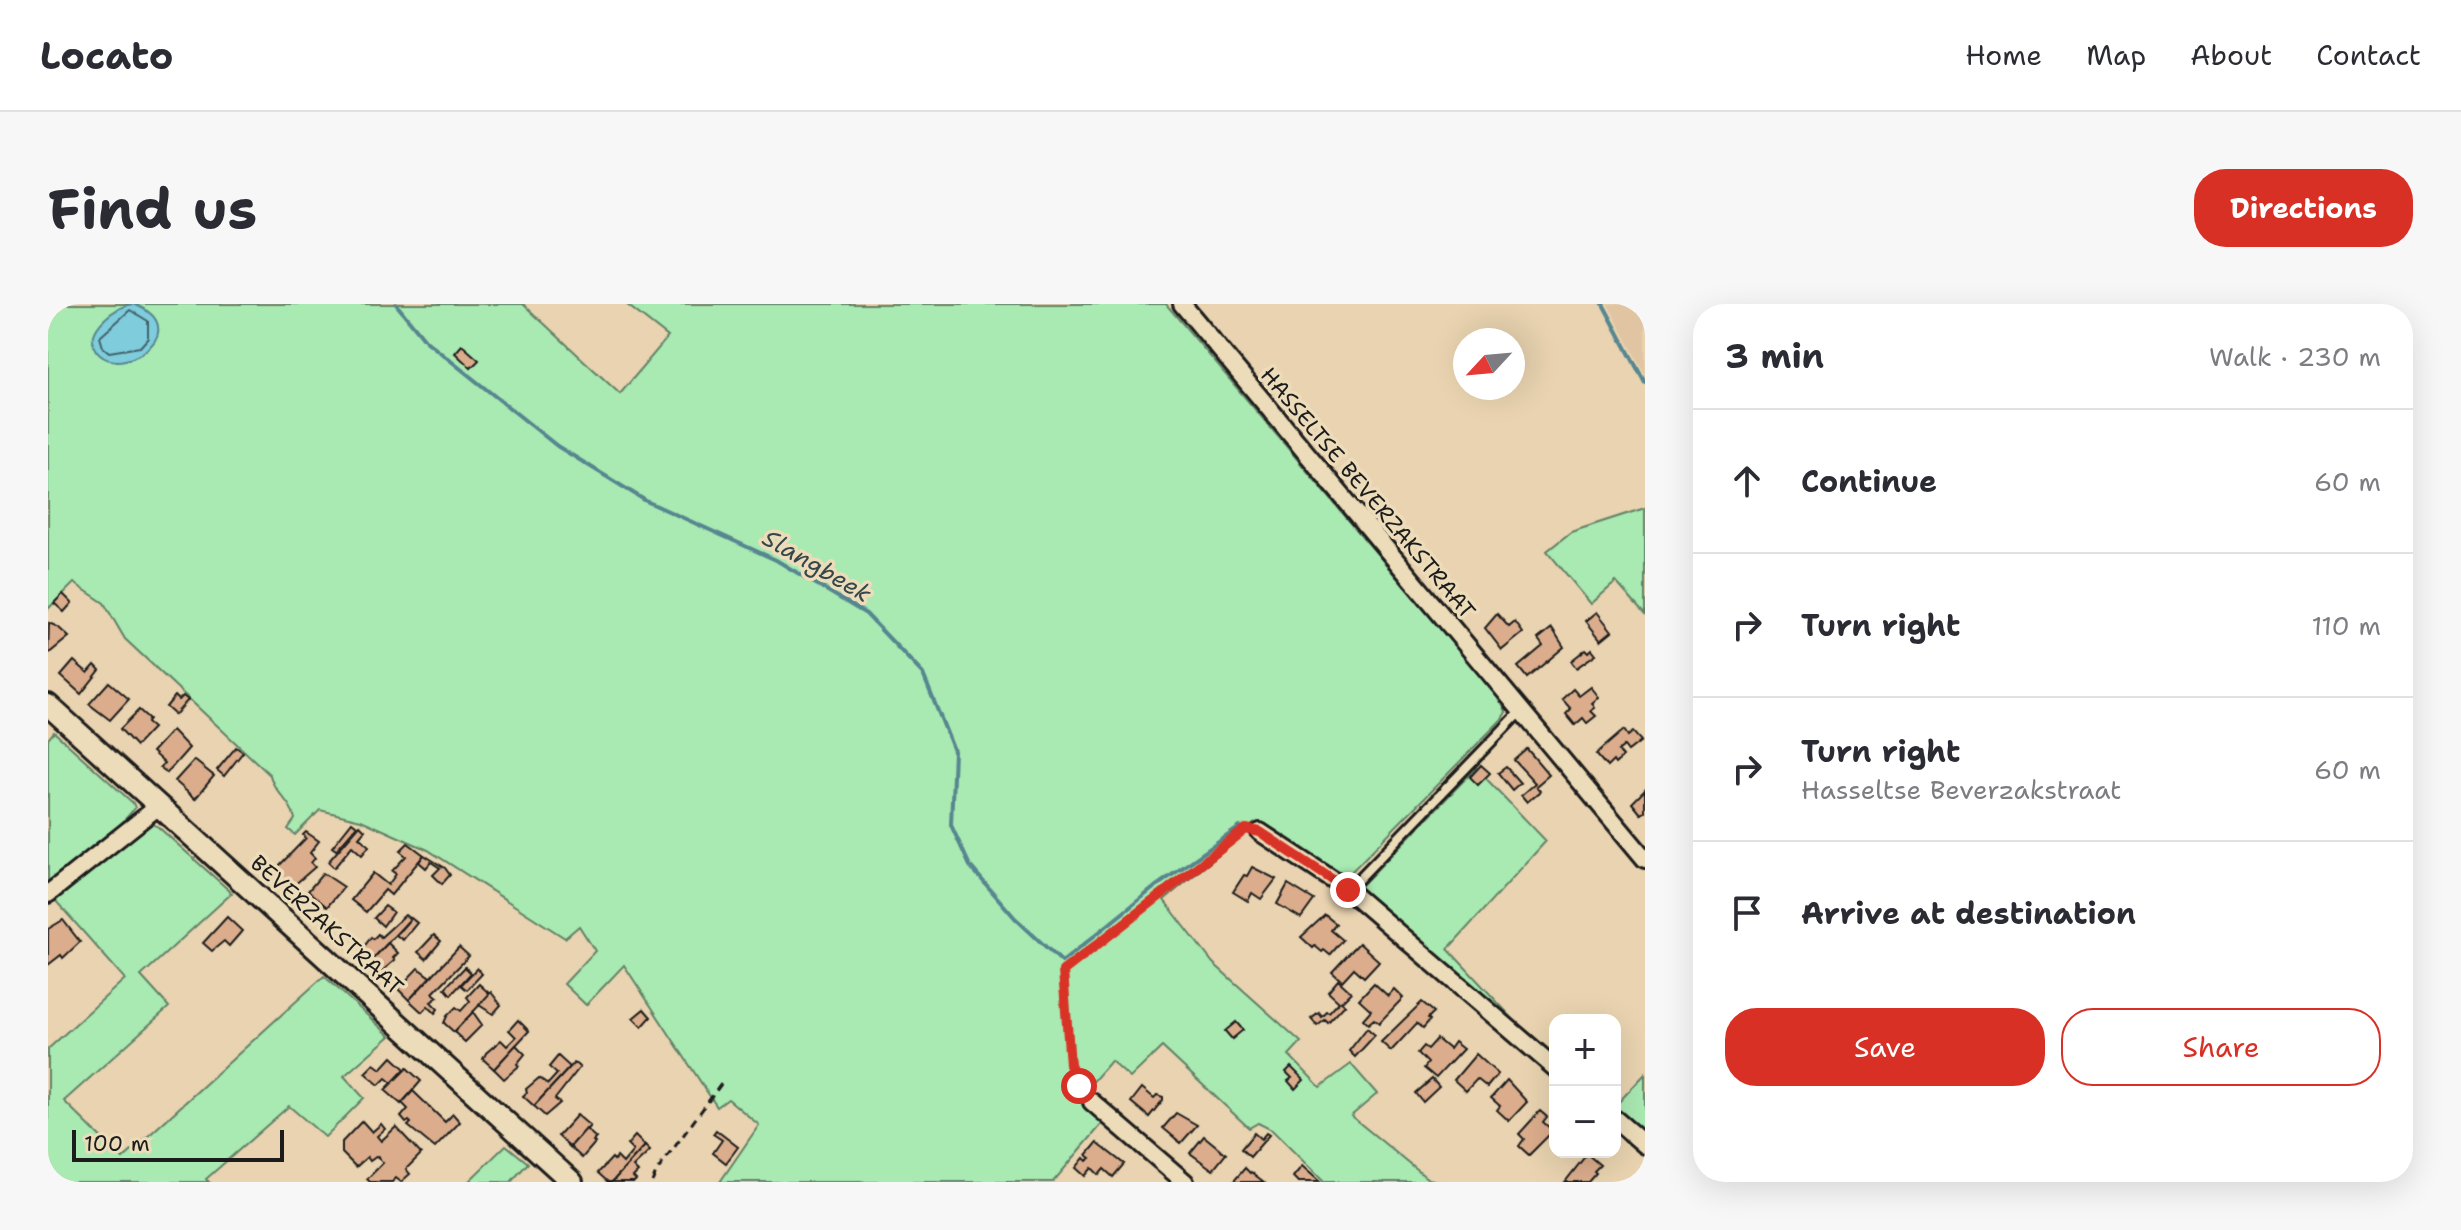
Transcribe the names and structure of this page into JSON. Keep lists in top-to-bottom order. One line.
{"streets":{"street":["HASSELTSE BEVERZAKSTRAAT","BEVERZAKSTRAAT"]},"water":["Slangbeek"],"scale_bar":"100 m","north":"bottom left","page":{"header":"Locato","nav":["Home","Map","About","Contact"],"buttons":["Directions",["Save","Share"]],"title":"Find us","heading":["3 min","Walk · 230 m"],"list":[["Continue","60 m"],["Turn right","110 m"],["Turn right","Hasseltse Beverzakstraat","60 m"],"Arrive at destination"],"map_buttons":["+","−"],"scale":"100 m"}}
